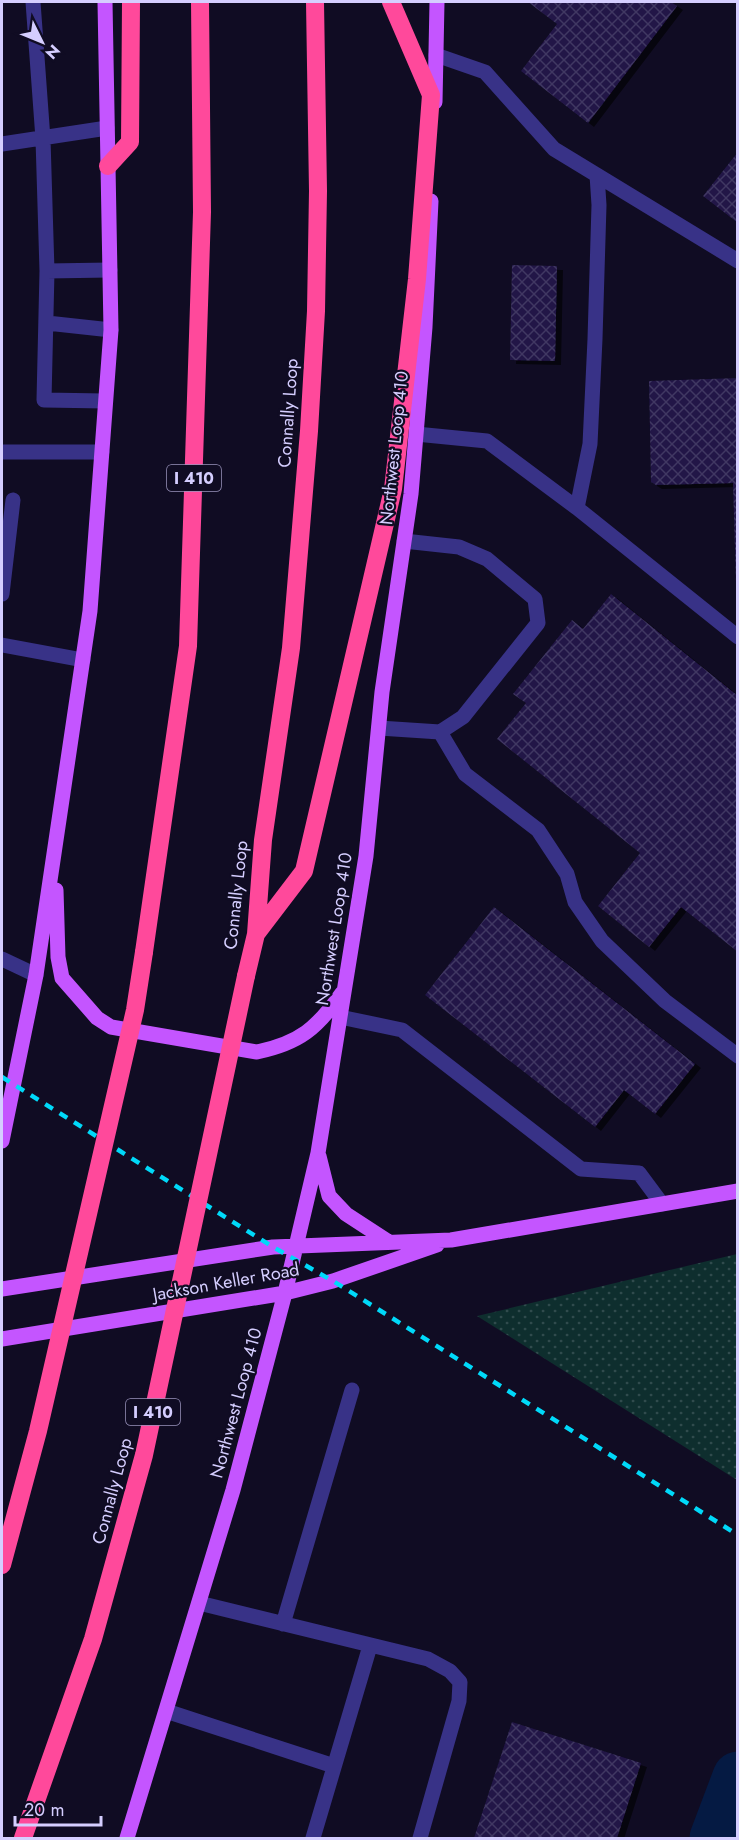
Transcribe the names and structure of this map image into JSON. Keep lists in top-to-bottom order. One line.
{"streets":{"highway":["Connally Loop","I 410"],"main road":["Northwest Loop 410","Jackson Keller Road"]},"crossings":[["Northwest Loop 410","Jackson Keller Road"]],"scale_bar":"20 m","north":"bottom right"}
